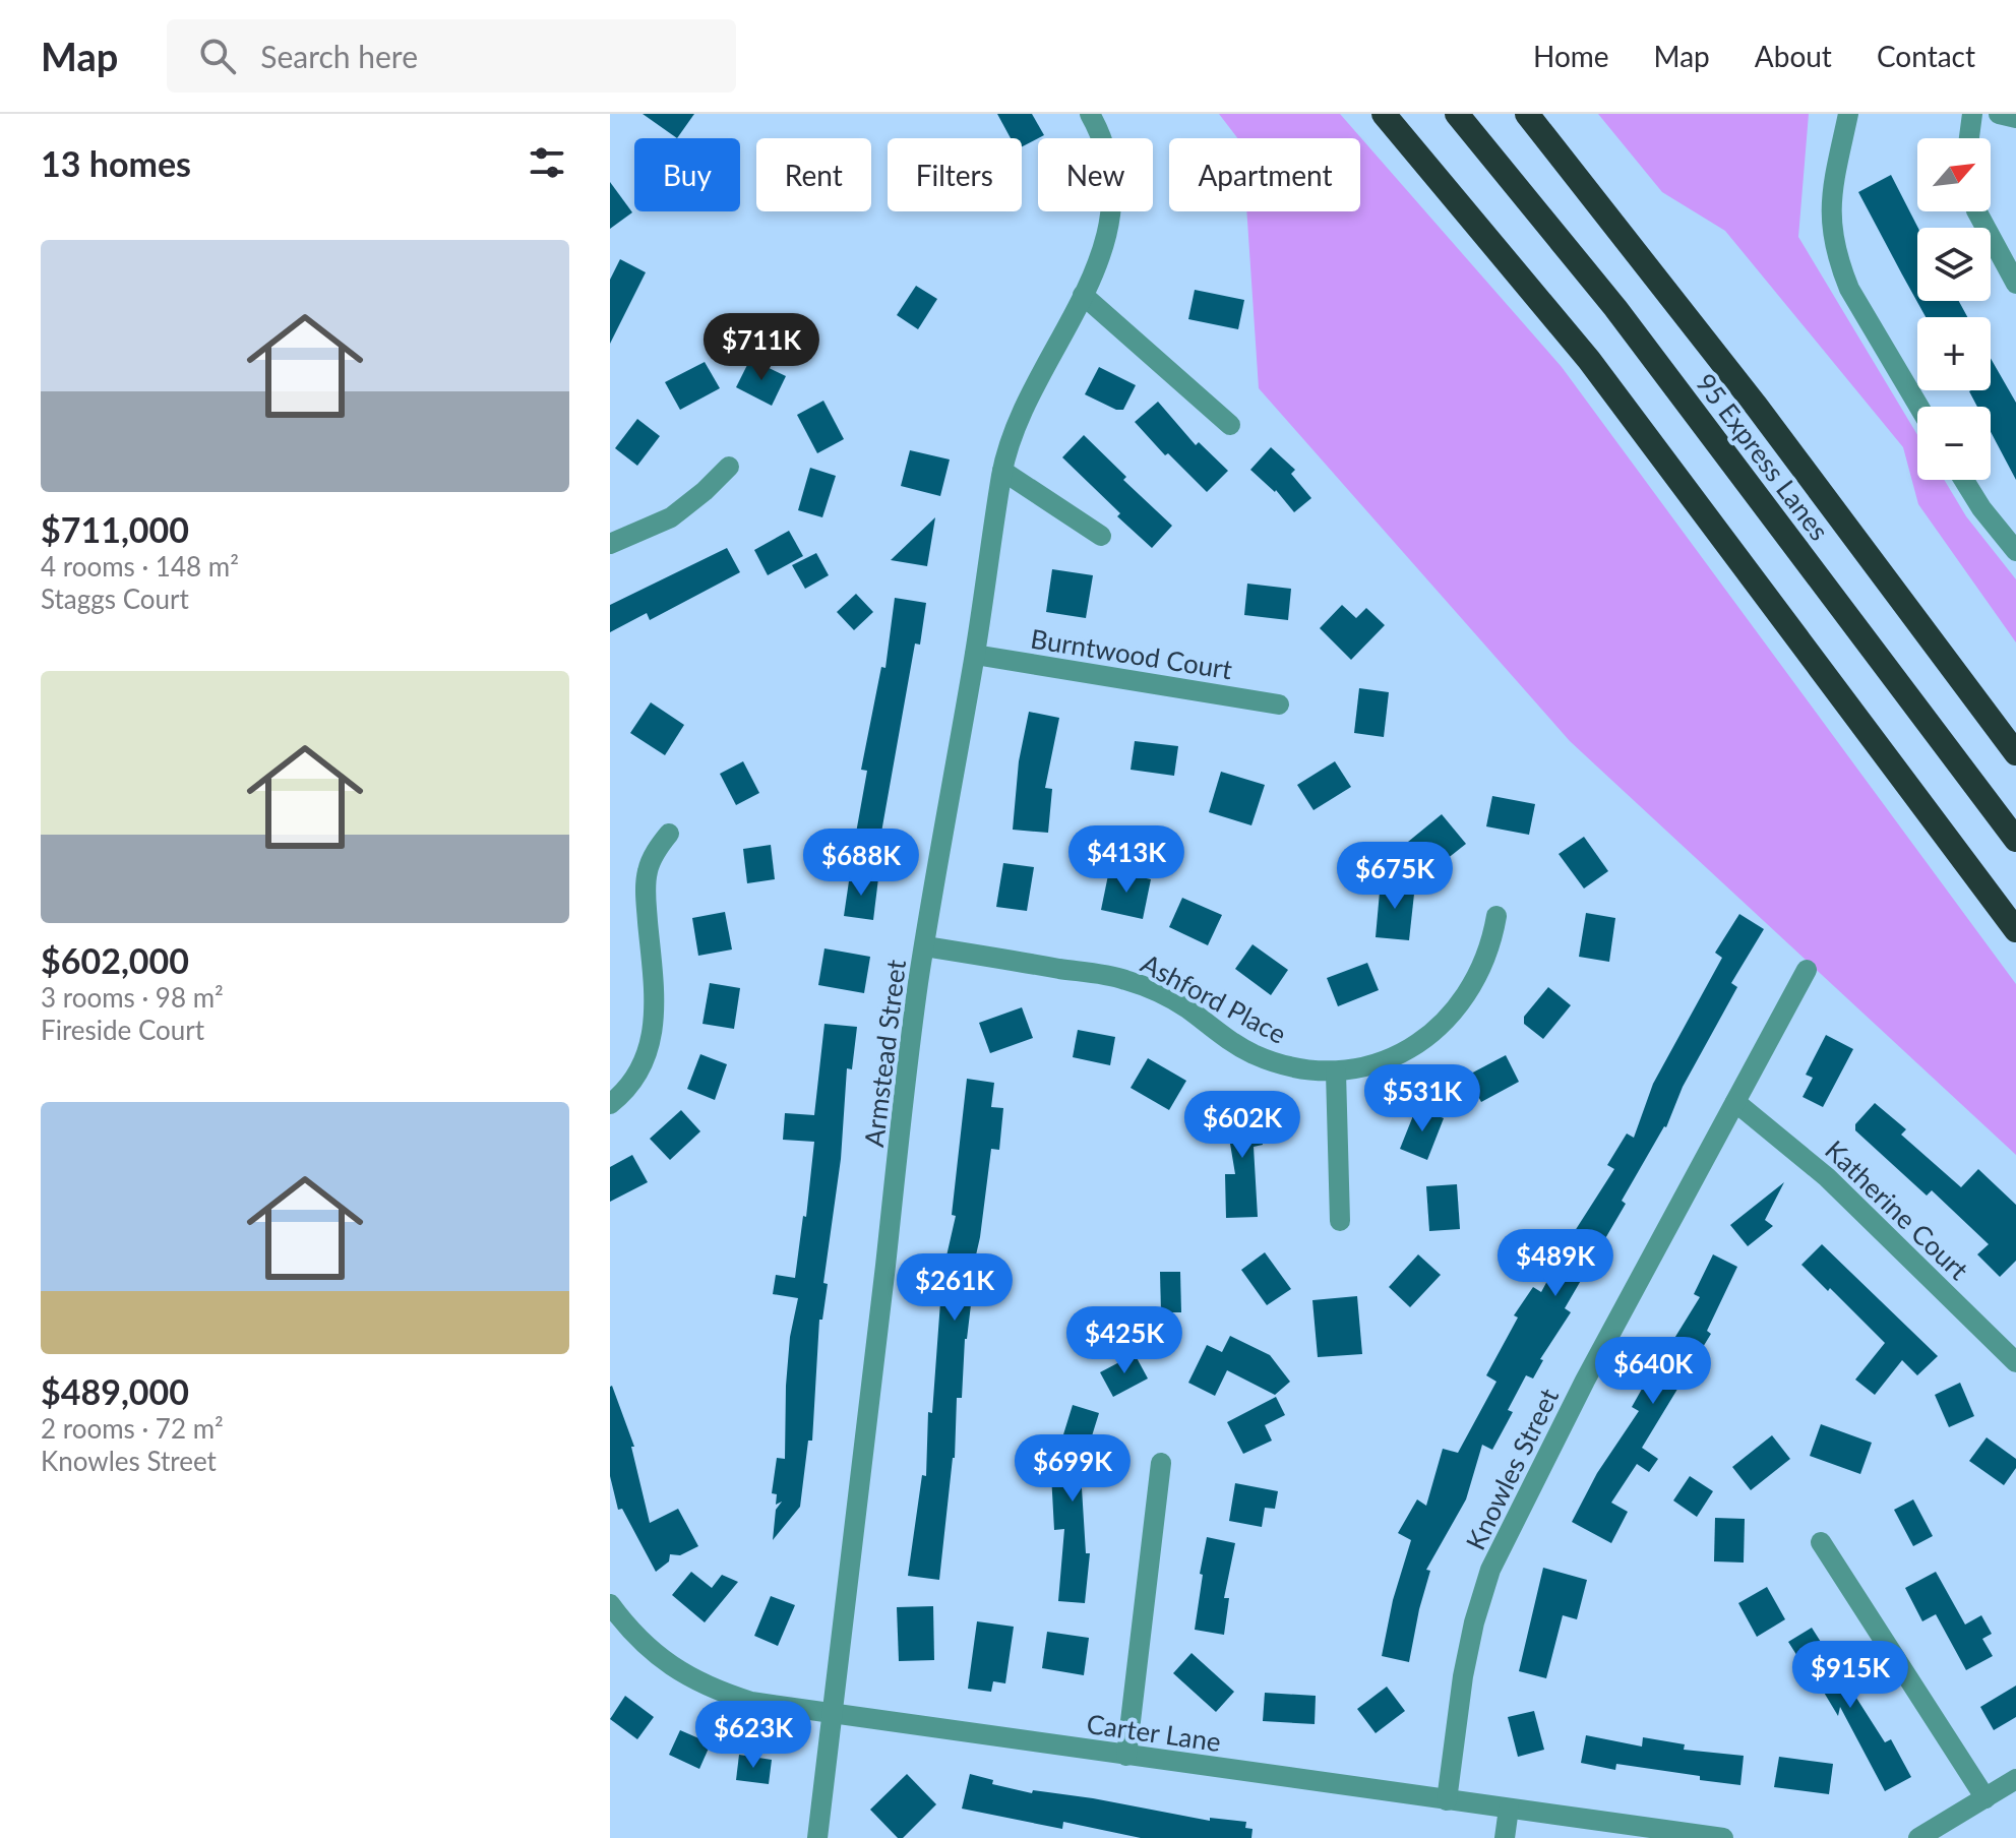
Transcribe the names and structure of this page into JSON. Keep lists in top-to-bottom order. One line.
{"streets":{"highway":["95 Express Lanes"],"street":["Burntwood Court","Ashford Place","Armstead Street","Katherine Court","Knowles Street","Carter Lane"]},"crossings":[["Burntwood Court","Armstead Street"],["Ashford Place","Armstead Street"],["Armstead Street","Carter Lane"],["Katherine Court","Knowles Street"],["Knowles Street","Carter Lane"]],"north":"top right","page":{"header":"Map","search":"Search here","nav":["Home","Map","About","Contact"],"heading":"13 homes","map_buttons":["+","−"],"chip":["Buy","Rent","Filters","New","Apartment"],"list":[{"name":"$711,000","note":"4 rooms · 148 m² · Staggs Court"},{"name":"$602,000","note":"3 rooms · 98 m² · Fireside Court"},{"name":"$489,000","note":"2 rooms · 72 m² · Knowles Street"}],"price":["$711K","$413K","$688K","$675K","$531K","$602K","$489K","$261K","$425K","$640K","$699K","$915K","$623K"]}}
